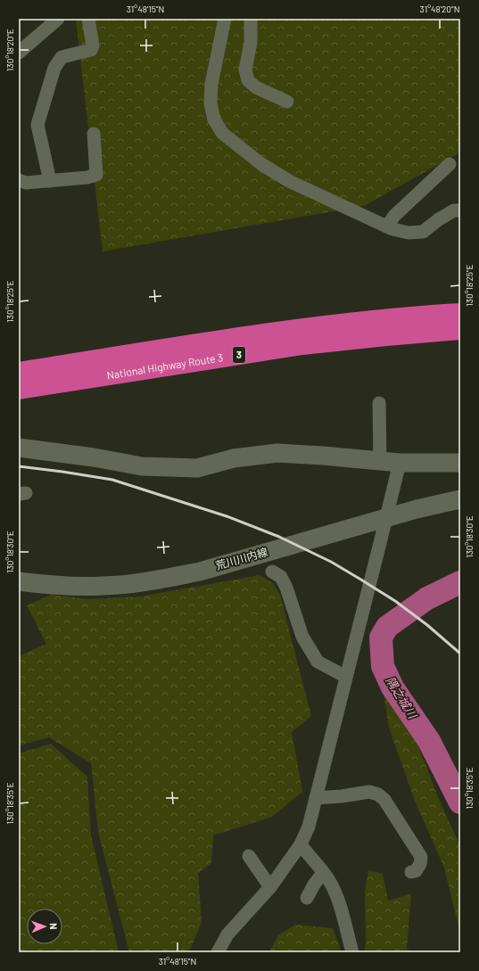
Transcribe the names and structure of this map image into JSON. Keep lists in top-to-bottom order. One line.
{"streets":{"highway":["3","National Highway Route 3"],"main road":["荒川川内線"]},"water":["隅之城川"],"north":"right","coordinates":["31°48'15\"N","31°48'20\"N","130°18'20\"E","130°18'25\"E","130°18'30\"E","130°18'35\"E"]}
